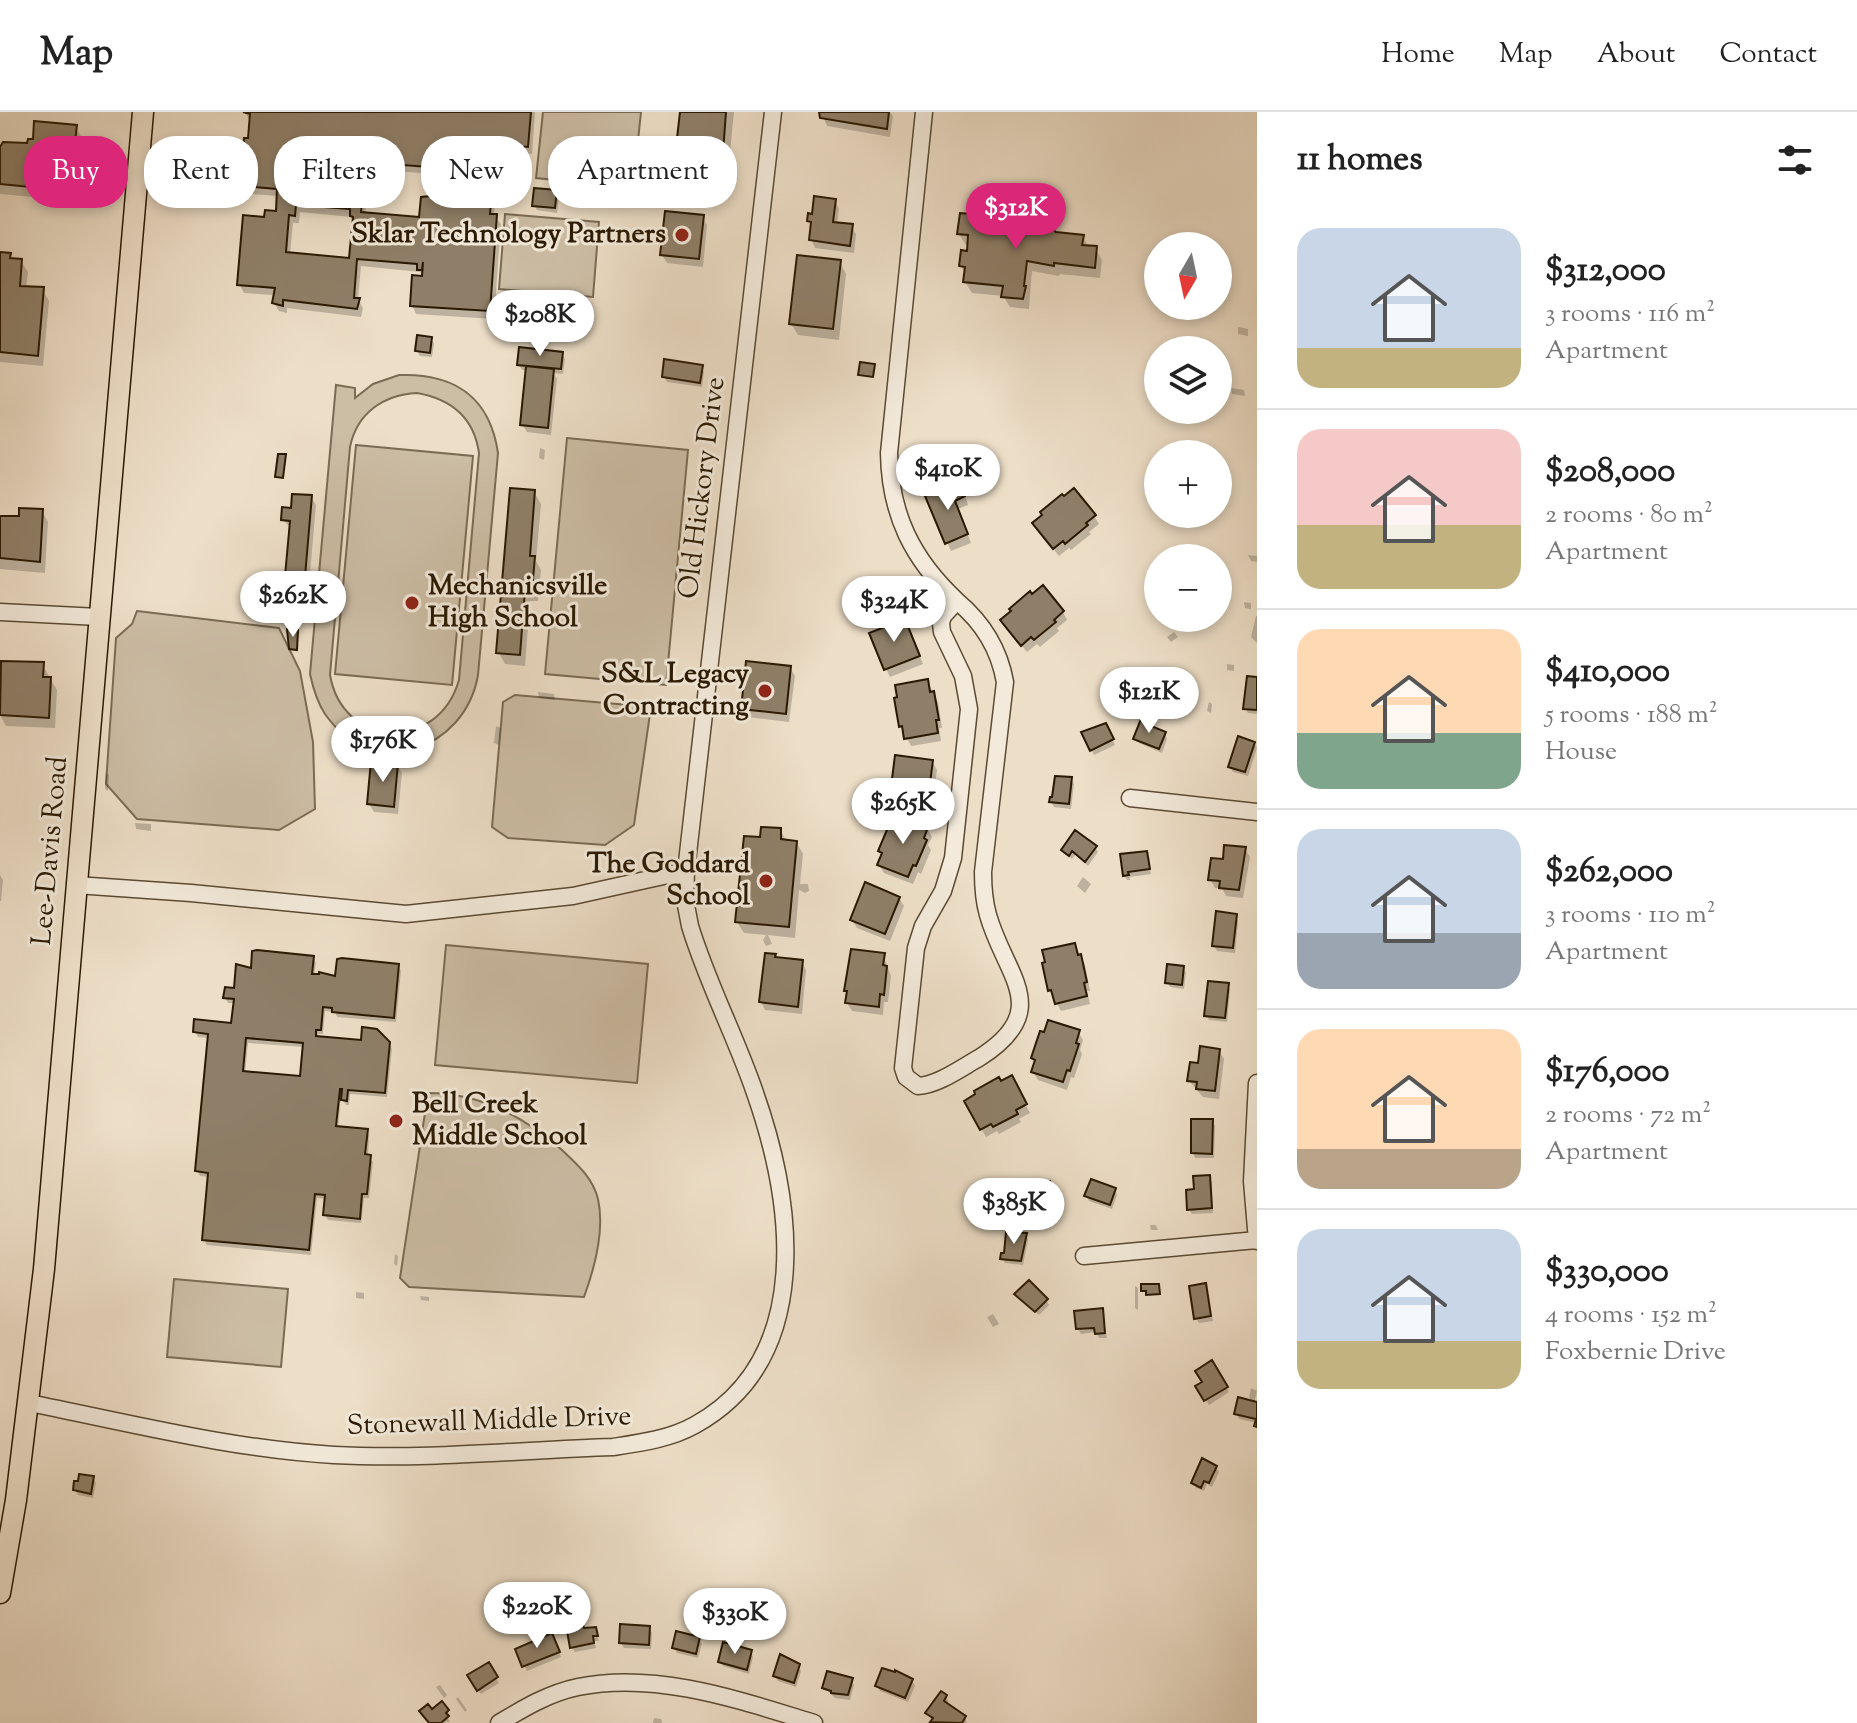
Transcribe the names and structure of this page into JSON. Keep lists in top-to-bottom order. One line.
{"streets":{"main road":["Lee-Davis Road"],"street":["Old Hickory Drive","Stonewall Middle Drive"]},"crossings":[["Old Hickory Drive","Stonewall Middle Drive"],["Lee-Davis Road","Stonewall Middle Drive"]],"places":["Sklar Technology Partners","Mechanicsville High School","S&L Legacy Contracting","The Goddard School","Bell Creek Middle School"],"north":"bottom","page":{"header":"Map","nav":["Home","Map","About","Contact"],"heading":"11 homes","chip":["Buy","Rent","Filters","New","Apartment"],"price":["$312K","$208K","$410K","$262K","$324K","$121K","$176K","$265K","$385K","$220K","$330K"],"list":[{"name":"$312,000","note":"3 rooms · 116 m² · Apartment"},{"name":"$208,000","note":"2 rooms · 80 m² · Apartment"},{"name":"$410,000","note":"5 rooms · 188 m² · House"},{"name":"$262,000","note":"3 rooms · 110 m² · Apartment"},{"name":"$176,000","note":"2 rooms · 72 m² · Apartment"},{"name":"$330,000","note":"4 rooms · 152 m² · Foxbernie Drive"}],"map_buttons":["+","−"]}}
